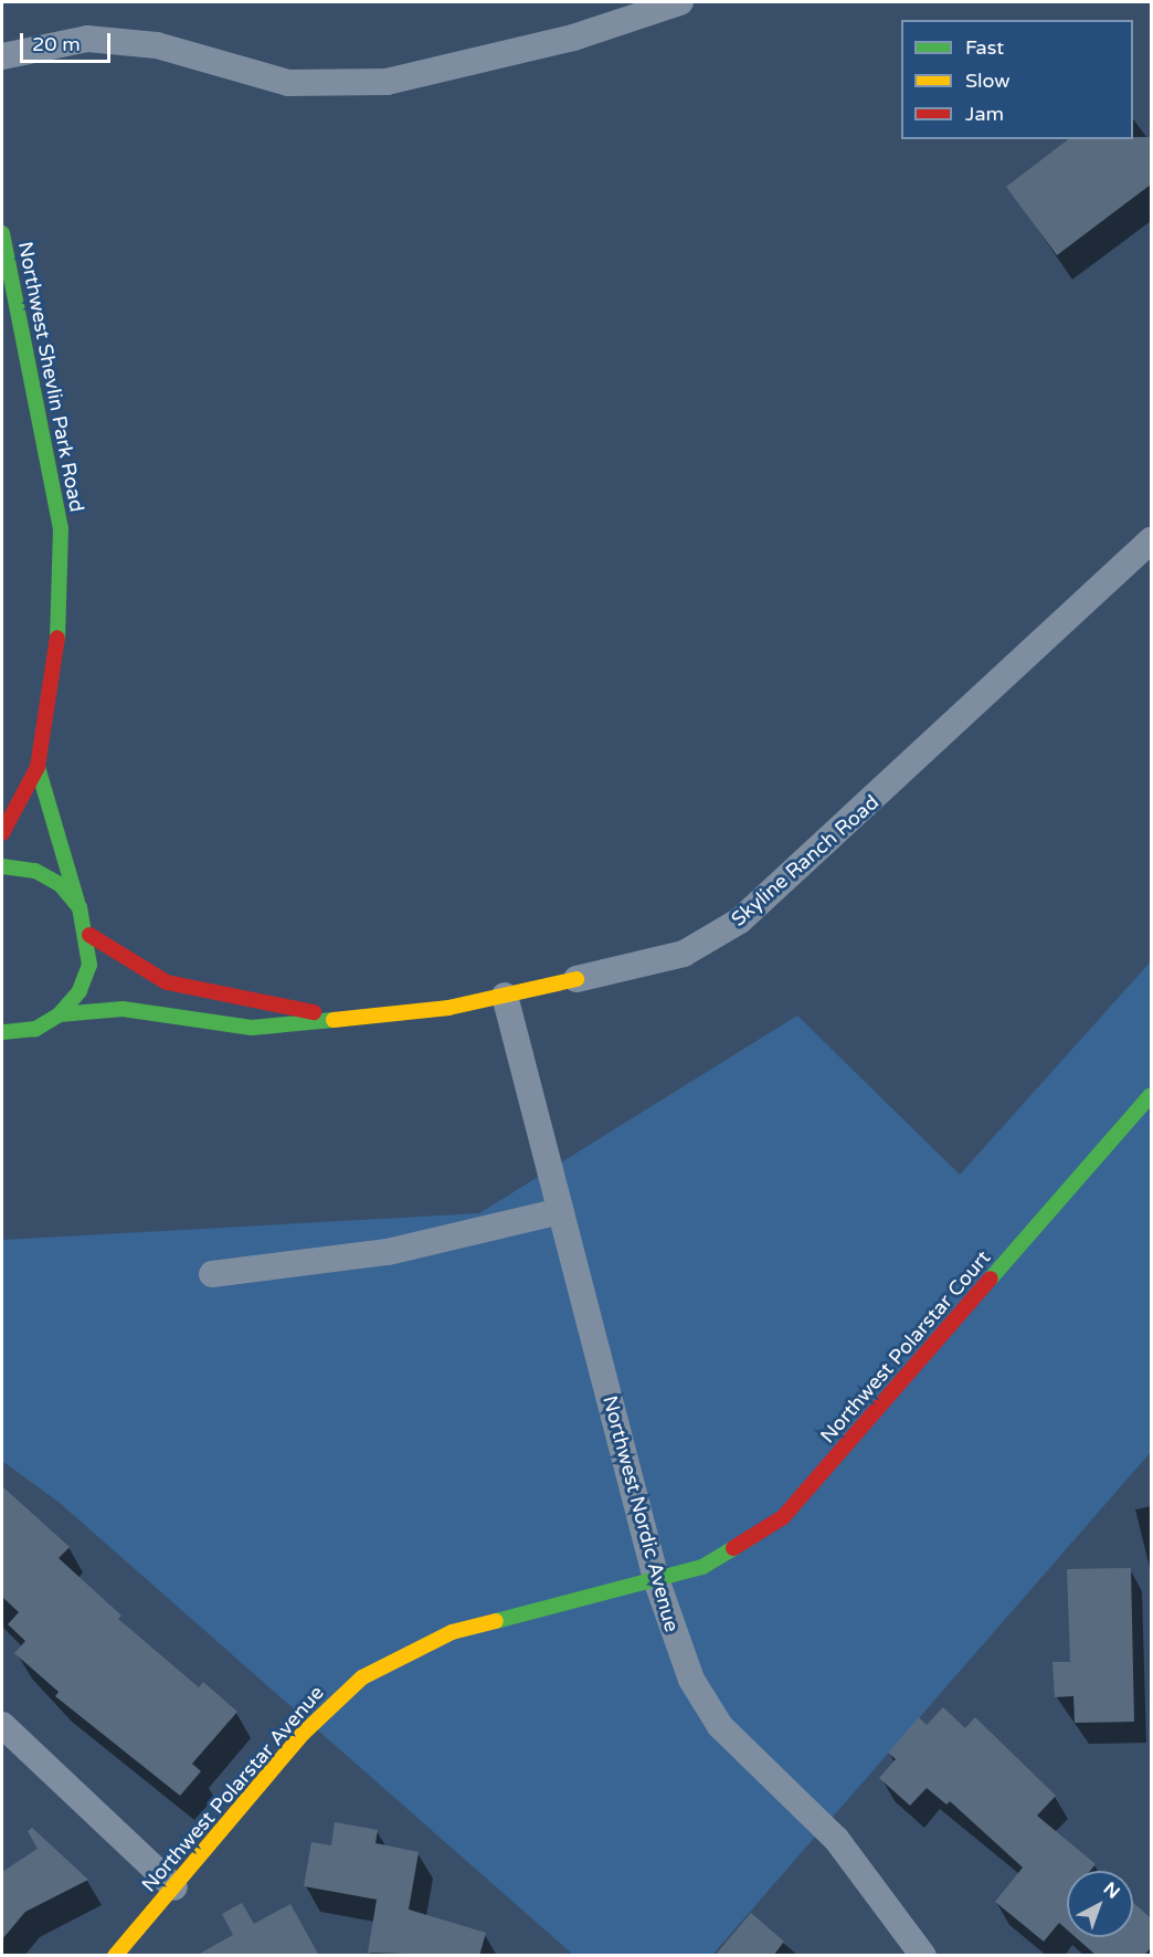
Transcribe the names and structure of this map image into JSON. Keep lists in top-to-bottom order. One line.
{"streets":{"street":["Northwest Shevlin Park Road","Skyline Ranch Road","Northwest Polarstar Court","Northwest Nordic Avenue","Northwest Polarstar Avenue"]},"crossings":[["Northwest Shevlin Park Road","Skyline Ranch Road"],["Skyline Ranch Road","Northwest Nordic Avenue"],["Northwest Polarstar Court","Northwest Nordic Avenue"],["Northwest Polarstar Court","Northwest Polarstar Avenue"],["Northwest Nordic Avenue","Northwest Polarstar Avenue"]],"legend":["Fast","Slow","Jam"],"scale_bar":"20 m","north":"top right"}
